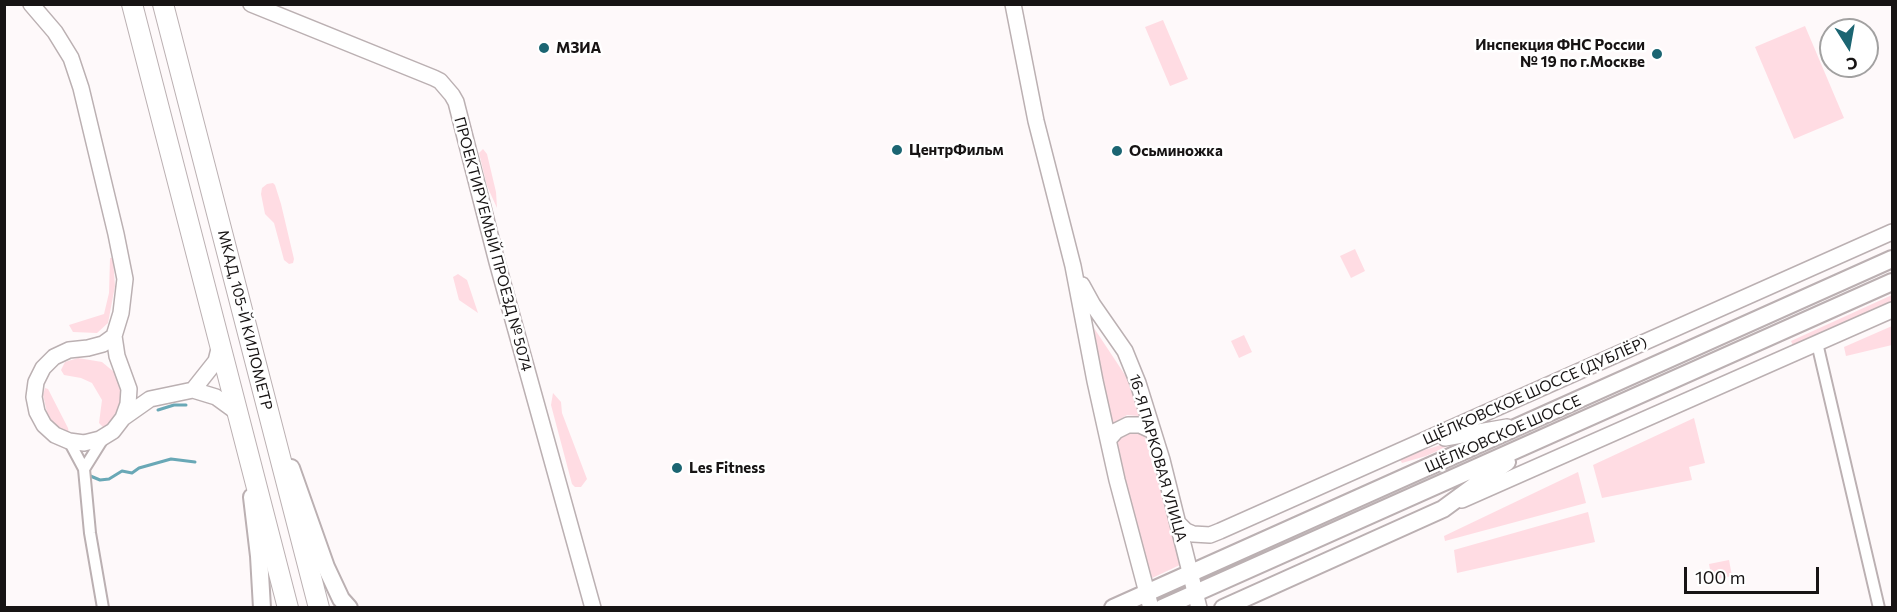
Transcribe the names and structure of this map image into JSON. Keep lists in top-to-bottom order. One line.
{"streets":{"highway":["МКАД, 105-Й КИЛОМЕТР"],"main road":["ЩЁЛКОВСКОЕ ШОССЕ"],"street":["ПРОЕКТИРУЕМЫЙ ПРОЕЗД № 5074","ЩЁЛКОВСКОЕ ШОССЕ (ДУБЛЁР)","16-Я ПАРКОВАЯ УЛИЦА"]},"crossings":[["ЩЁЛКОВСКОЕ ШОССЕ (ДУБЛЁР)","16-Я ПАРКОВАЯ УЛИЦА"],["ЩЁЛКОВСКОЕ ШОССЕ","16-Я ПАРКОВАЯ УЛИЦА"]],"places":["МЗИА","Инспекция ФНС России № 19 по г.Москве","ЦентрФильм","Осьминожка","Les Fitness"],"scale_bar":"100 m","north":"bottom"}
